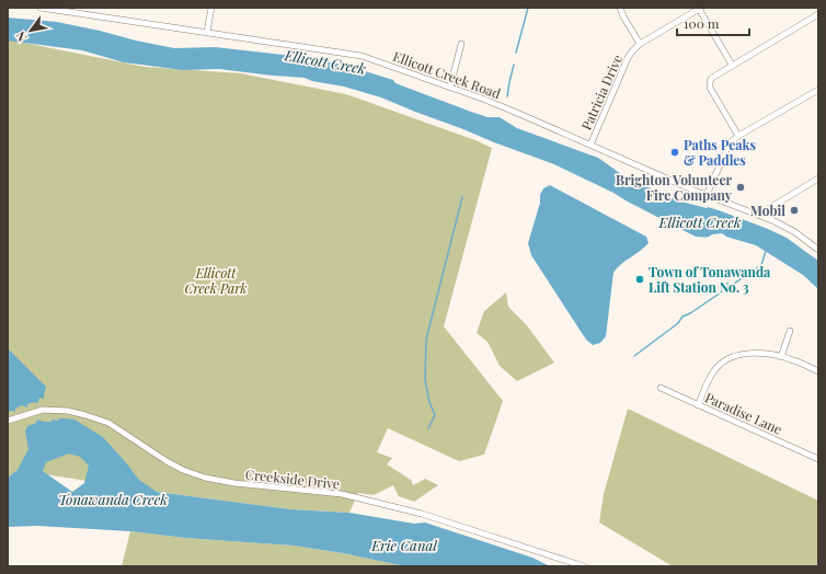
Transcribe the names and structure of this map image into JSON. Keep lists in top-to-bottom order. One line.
{"streets":{"street":["Ellicott Creek Road","Patricia Drive","Paradise Lane","Creekside Drive"]},"crossings":[["Ellicott Creek Road","Patricia Drive"]],"water":["Ellicott Creek","Tonawanda Creek","Erie Canal"],"parks":["Ellicott Creek Park"],"places":["Paths Peaks & Paddles","Brighton Volunteer Fire Company","Mobil","Town of Tonawanda Lift Station No. 3"],"scale_bar":"100 m","north":"bottom left"}
